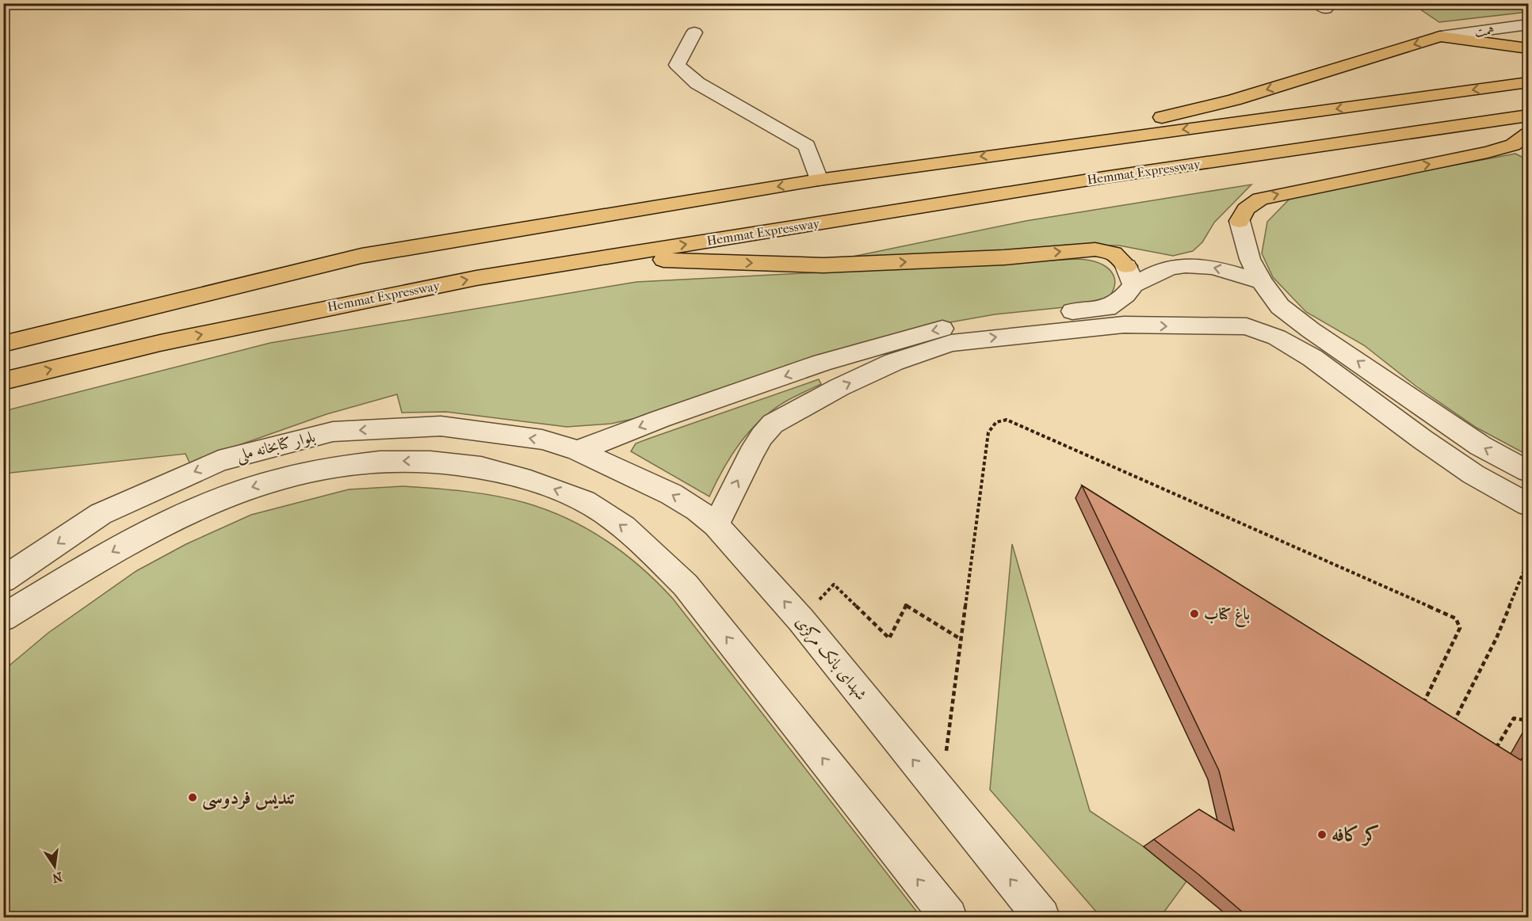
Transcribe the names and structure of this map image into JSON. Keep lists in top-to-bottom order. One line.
{"streets":{"highway":["Hemmat Expressway"],"street":["همت","بلوار کتابخانه ملی","شهدای بانک مرکزی"]},"crossings":[["بلوار کتابخانه ملی","شهدای بانک مرکزی"]],"one_way":["بلوار کتابخانه ملی","شهدای بانک مرکزی"],"places":["باغ کتاب","تندیس فردوسی","کر کافه"],"north":"bottom"}
